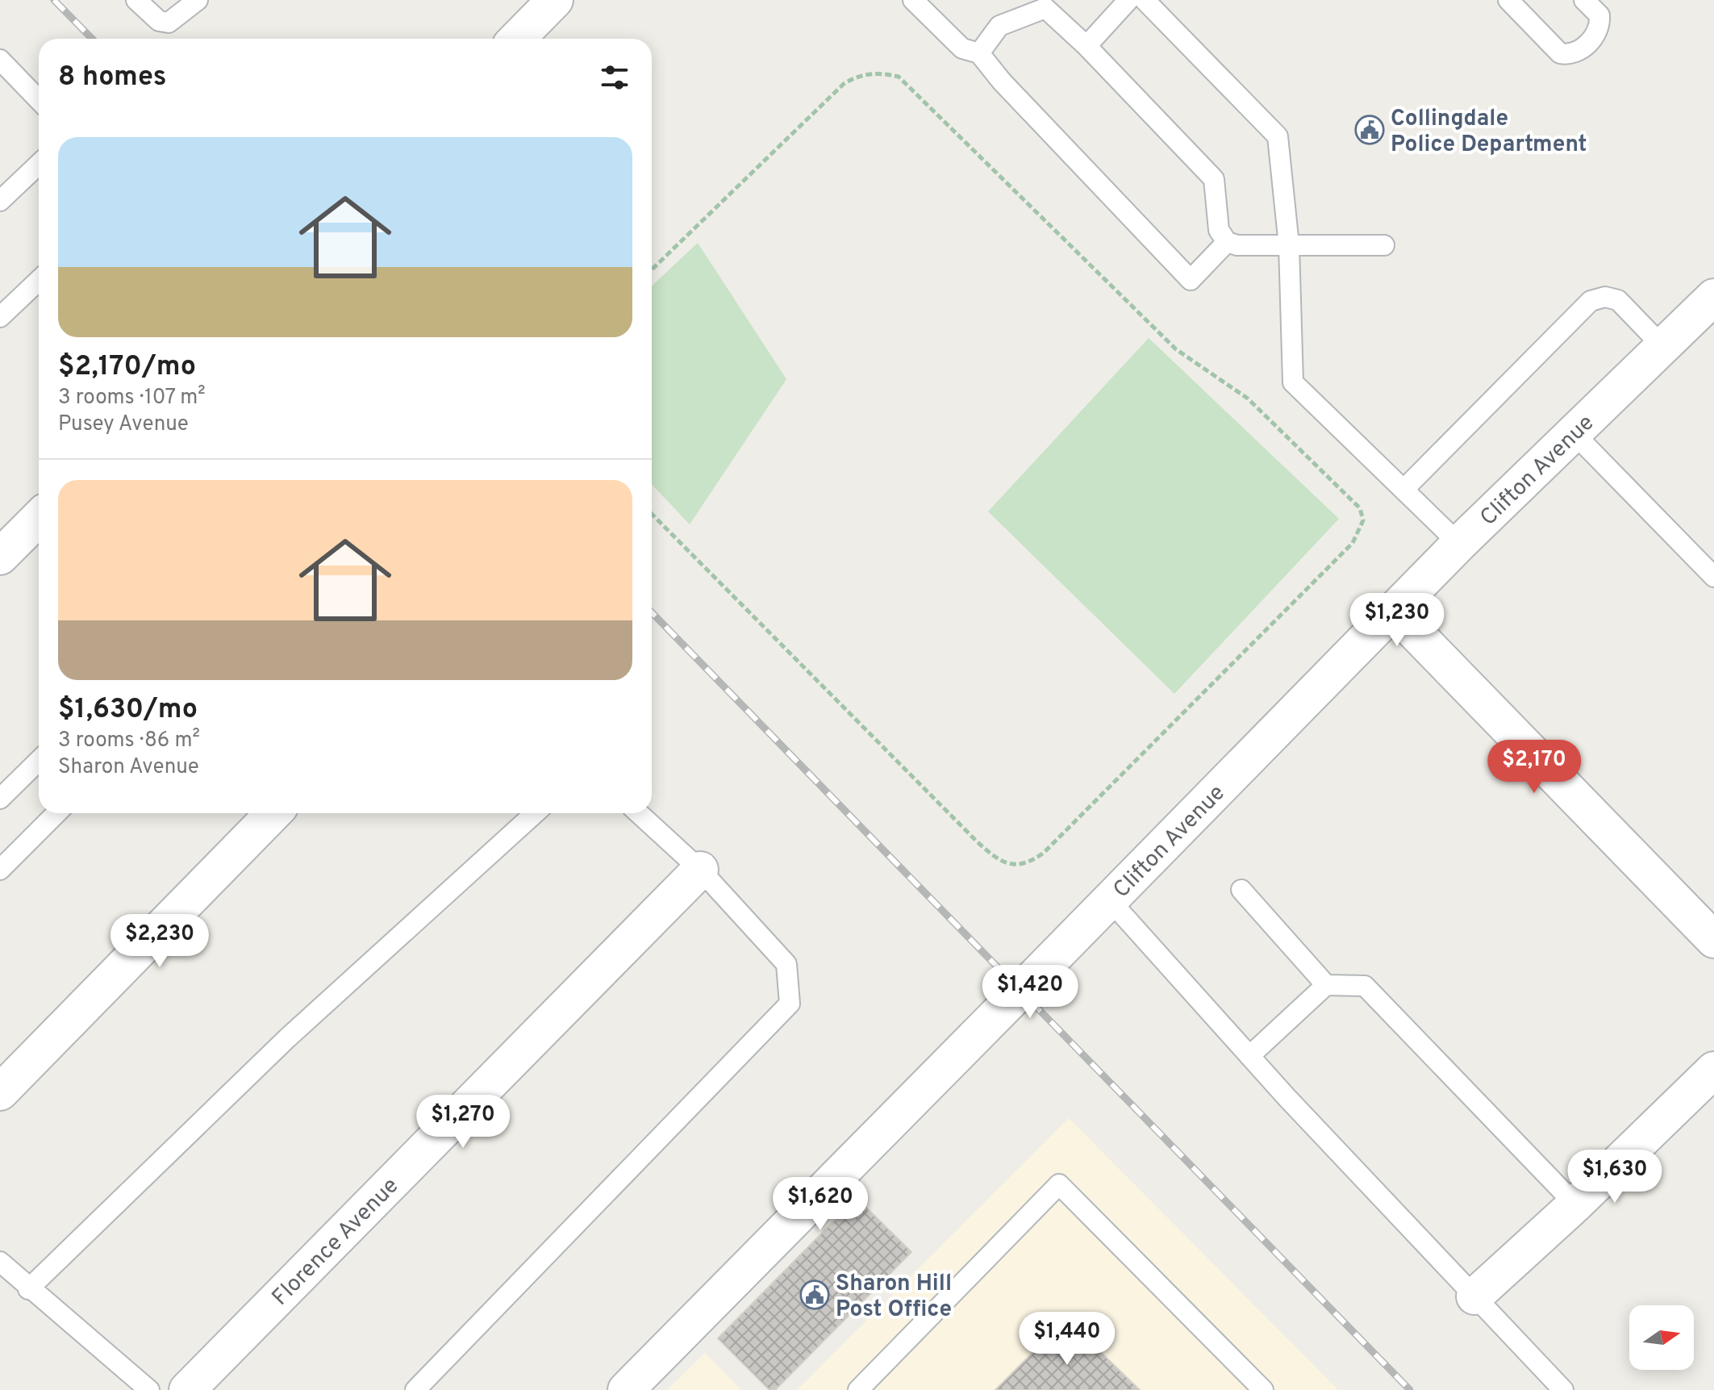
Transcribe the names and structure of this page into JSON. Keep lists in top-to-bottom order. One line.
{"streets":{"street":["Clifton Avenue","Florence Avenue"]},"places":{"public building":["Collingdale Police Department","Sharon Hill Post Office"]},"north":"right","page":{"heading":"8 homes","list":[{"name":"$2,170/mo","note":"3 rooms · 107 m² · Pusey Avenue"},{"name":"$1,630/mo","note":"3 rooms · 86 m² · Sharon Avenue"}],"price":["$1,230","$2,170","$2,230","$1,420","$1,270","$1,630","$1,620","$1,440"]}}
